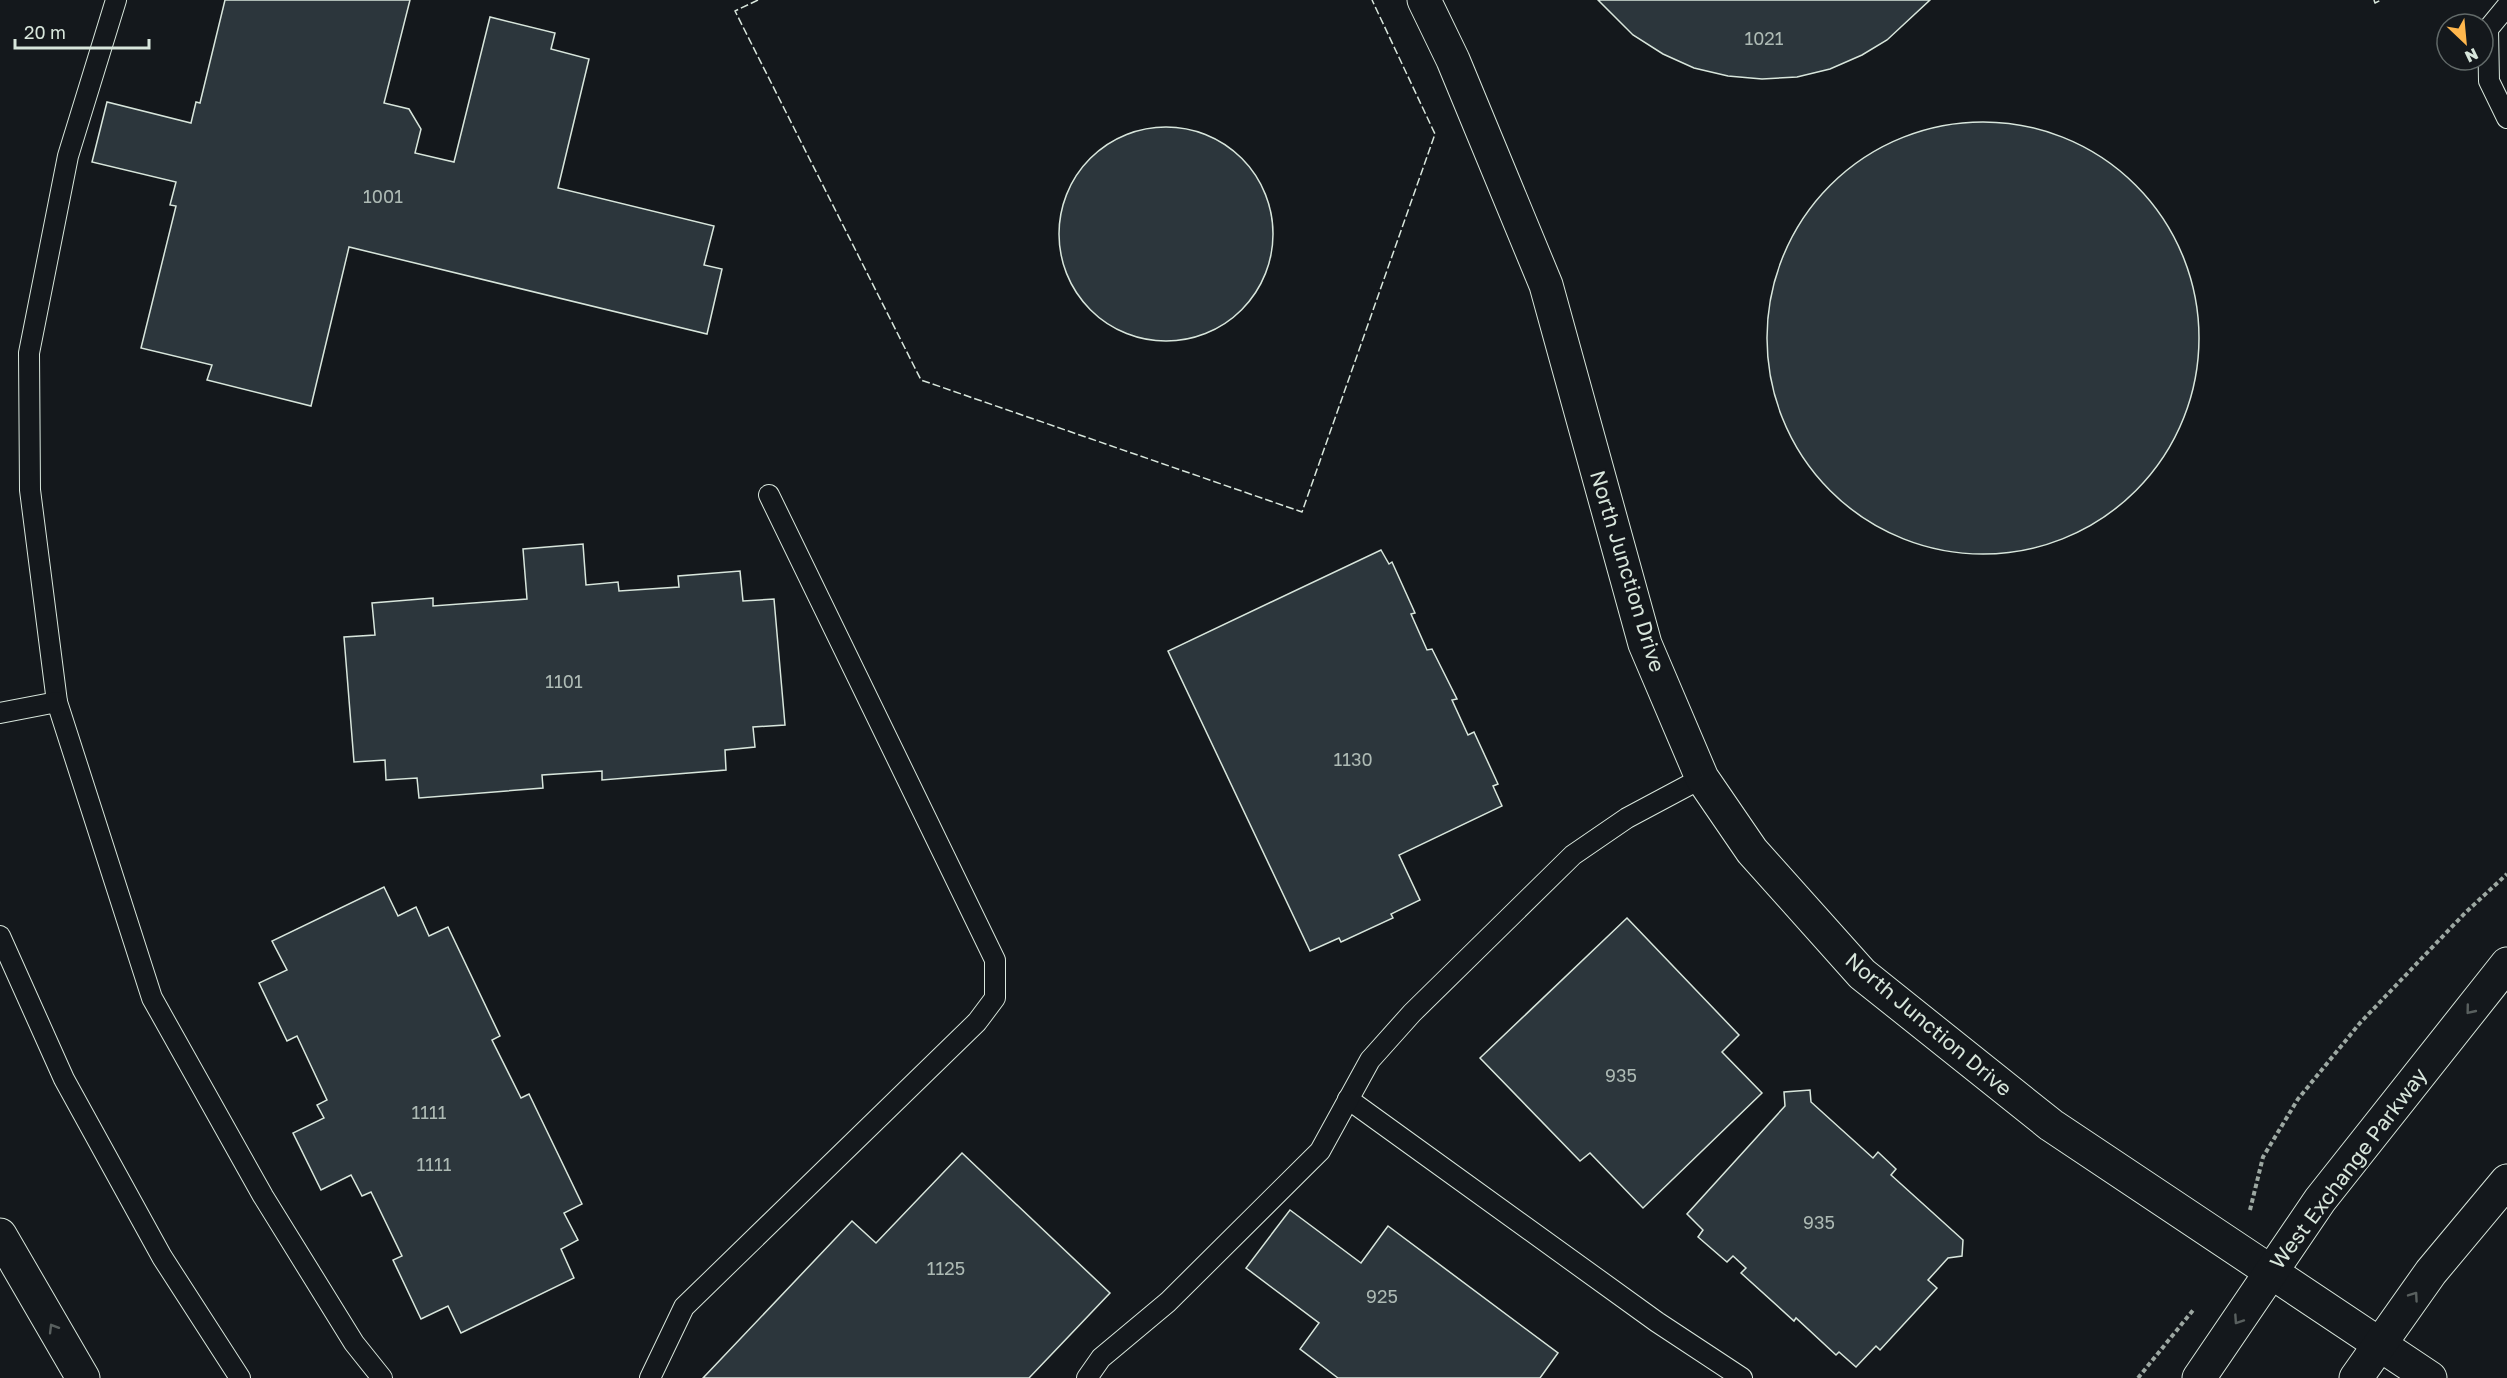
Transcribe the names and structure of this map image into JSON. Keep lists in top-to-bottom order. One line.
{"streets":{"street":["North Junction Drive","West Exchange Parkway"]},"crossings":[["North Junction Drive","West Exchange Parkway"]],"house_numbers":["1021","1001","1101","1130","935","1111","1111","935","1125","925"],"scale_bar":"20 m","north":"bottom right"}
